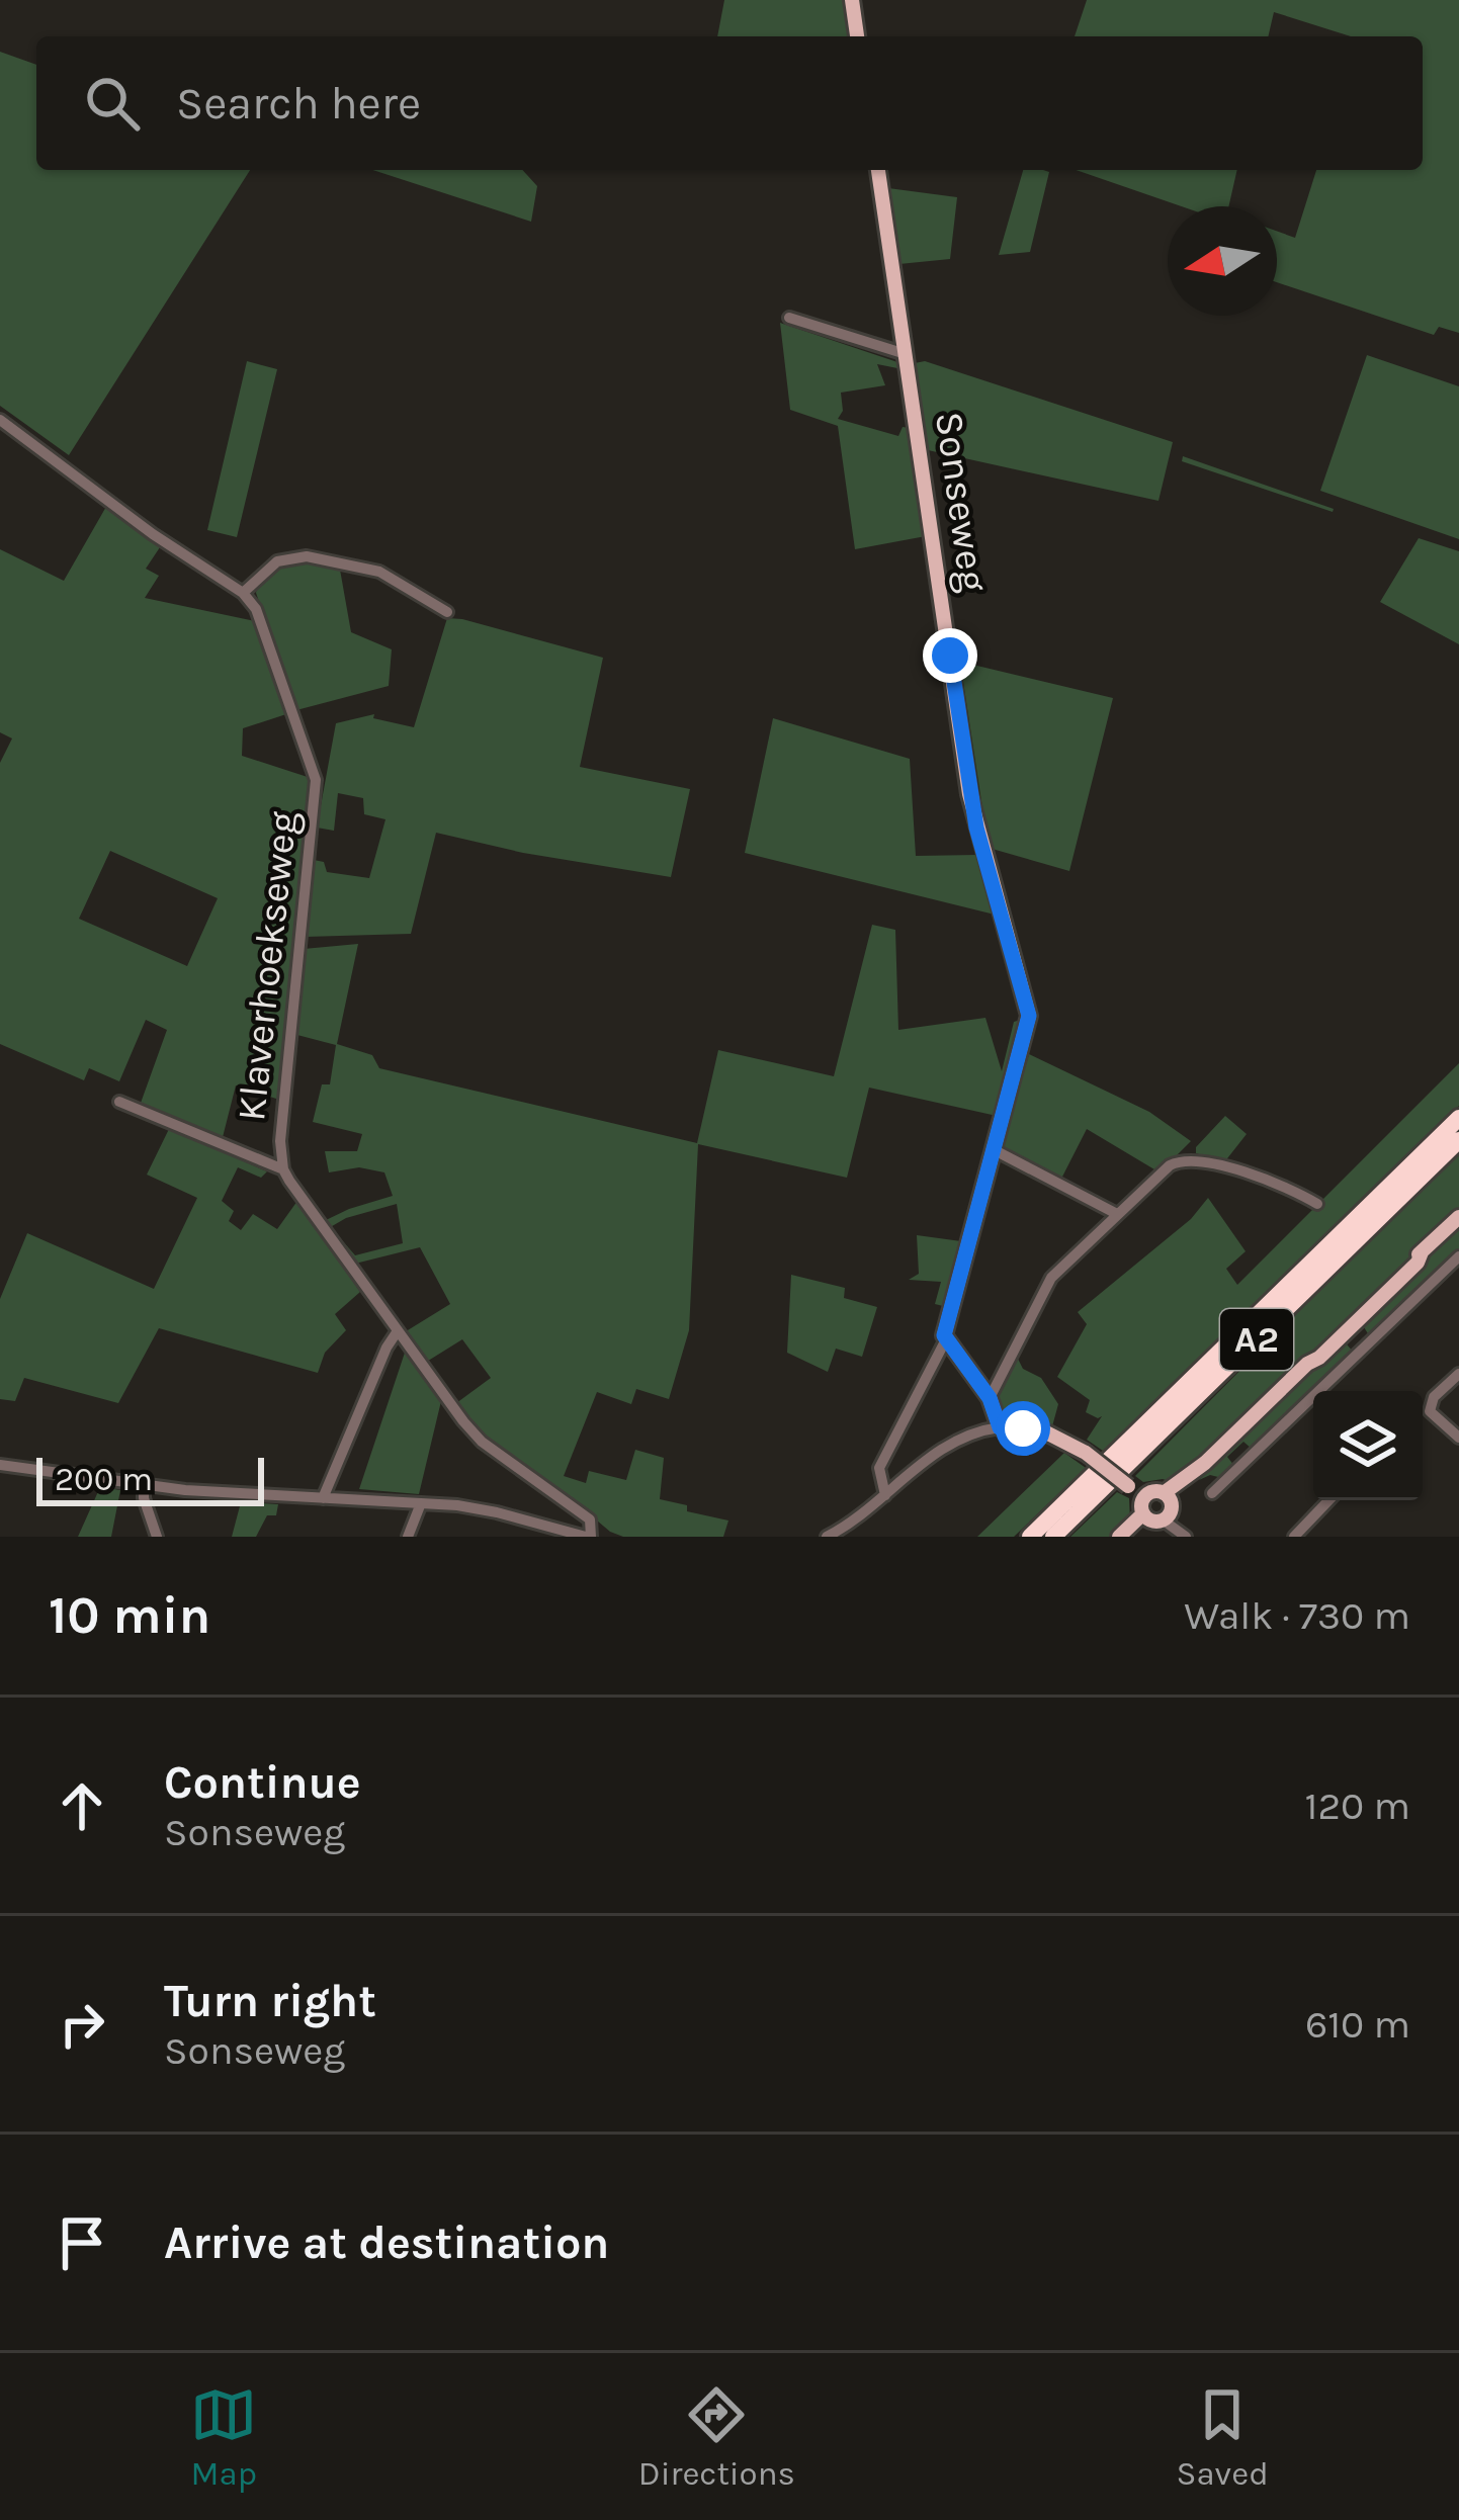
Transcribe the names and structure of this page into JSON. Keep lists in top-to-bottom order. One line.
{"streets":{"highway":["A2"],"main road":["Sonseweg"],"street":["Klaverhoekseweg"]},"scale_bar":"200 m","north":"left","page":{"search":"Search here","scale":"200 m","heading":["10 min","Walk · 730 m"],"list":[["Continue","Sonseweg","120 m"],["Turn right","Sonseweg","610 m"],"Arrive at destination"],"nav":["Map","Directions","Saved"]}}
